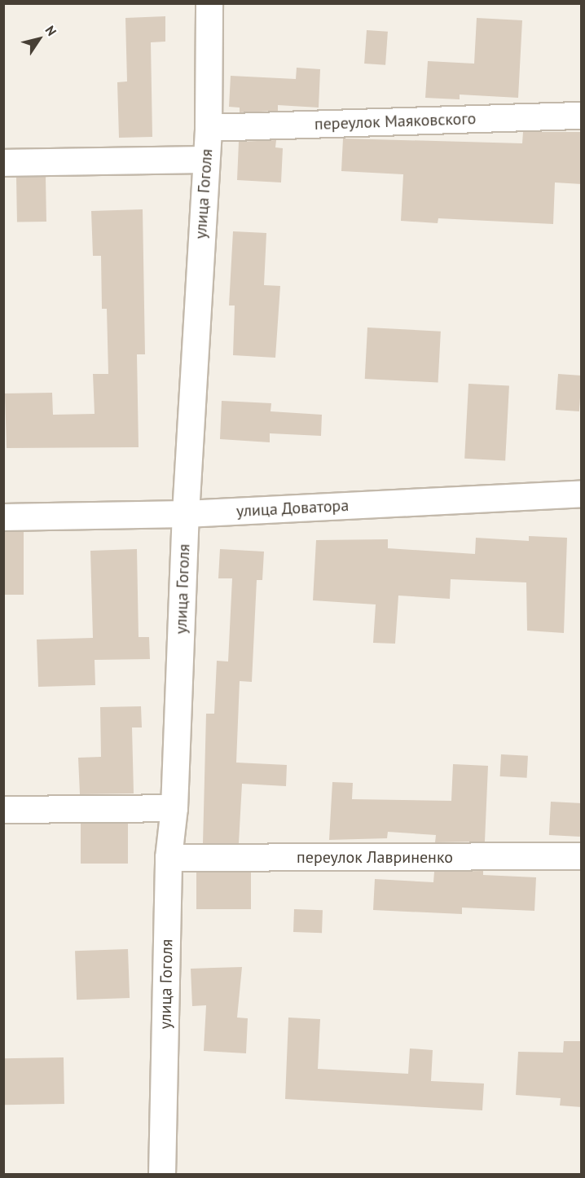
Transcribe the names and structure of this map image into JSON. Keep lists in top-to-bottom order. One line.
{"streets":{"street":["переулок Маяковского","улица Гоголя","улица Доватора","переулок Лавриненко"]},"crossings":[["переулок Маяковского","улица Гоголя"],["улица Гоголя","улица Доватора"],["улица Гоголя","переулок Лавриненко"]],"north":"top right"}
